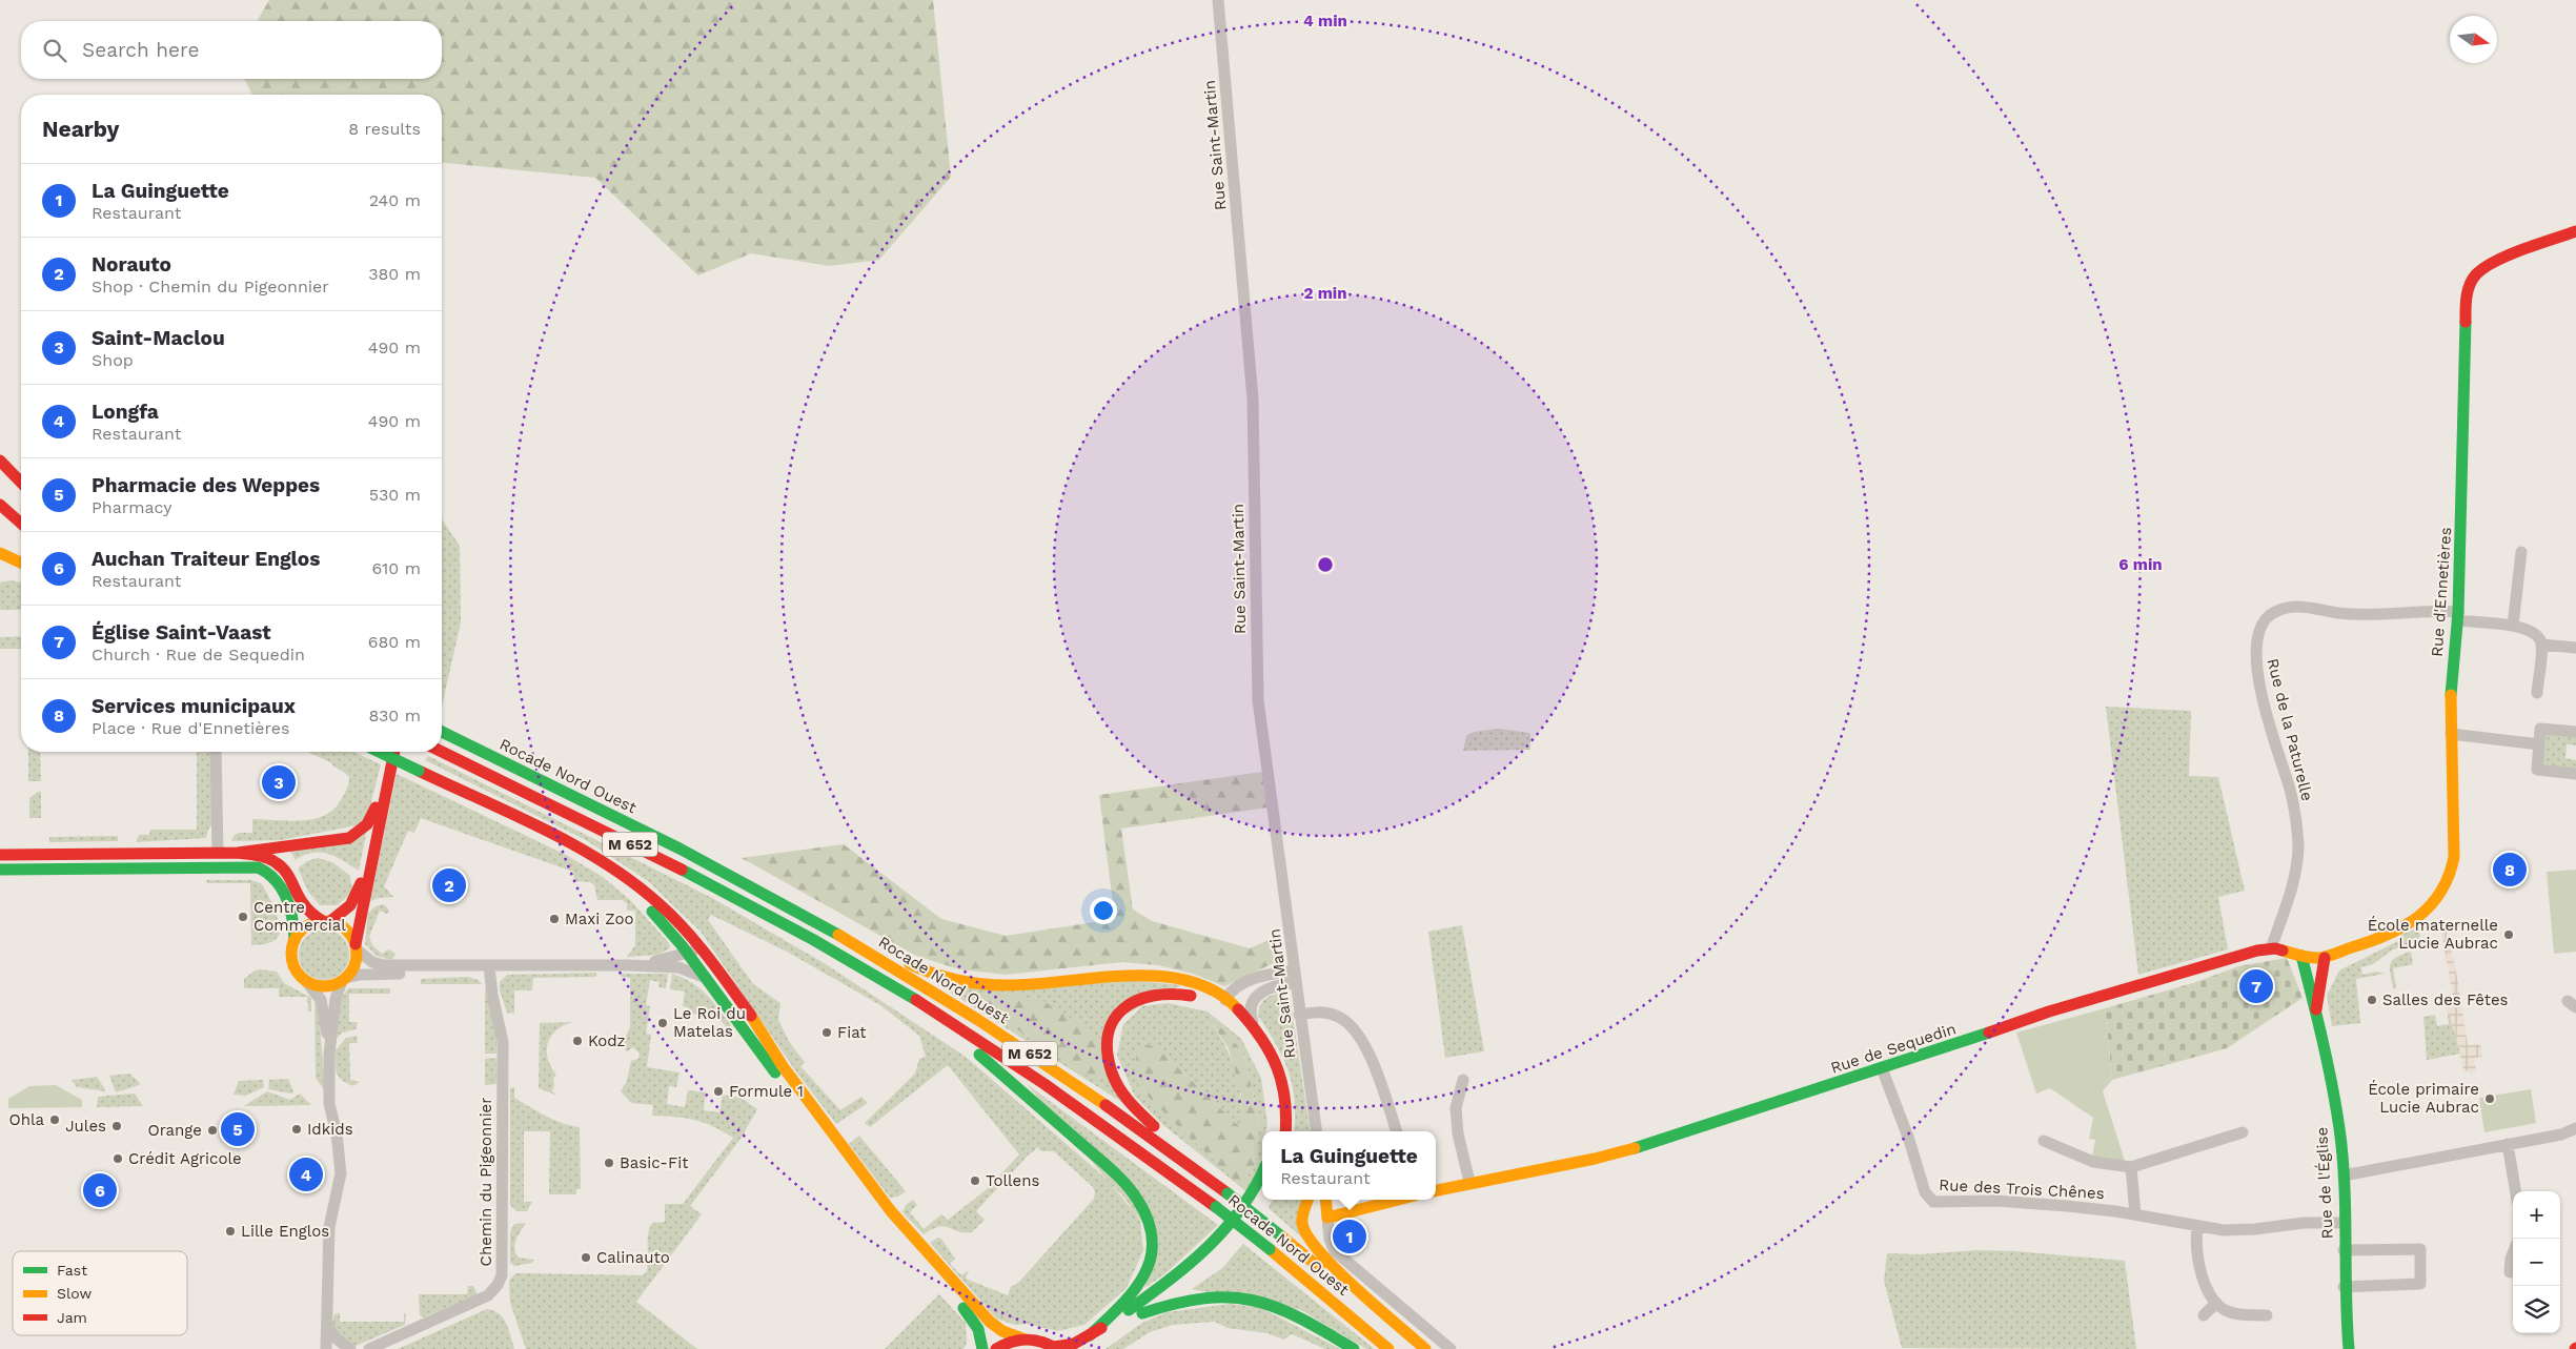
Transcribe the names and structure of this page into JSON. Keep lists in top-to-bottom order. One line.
{"streets":{"main road":["Rue d'Ennetières","Rocade Nord Ouest","M 652","Rue de Sequedin","Rue de l'Église"],"street":["Rue Saint-Martin","Rue de la Paturelle","Chemin du Pigeonnier","Rue des Trois Chênes"]},"crossings":[["Rue d'Ennetières","Rue de la Paturelle"],["Rue d'Ennetières","Rue de Sequedin"],["Rue de la Paturelle","Rue de Sequedin"],["Rue de Sequedin","Rue des Trois Chênes"],["Rue de l'Église","Rue des Trois Chênes"]],"places":["Centre Commercial","Maxi Zoo","École maternelle Lucie Aubrac","Salles des Fêtes","Le Roi du Matelas","Fiat","Kodz","Formule 1","École primaire Lucie Aubrac","Ohla","Jules","Idkids","Orange","Crédit Agricole","Basic-Fit","Tollens","Lille Englos","Calinauto"],"legend":["Fast","Slow","Jam"],"north":"right","page":{"search":"Search here","heading":["Nearby","8 results"],"list":[{"mark":"1","name":"La Guinguette","note":"Restaurant","value":"240 m"},{"mark":"2","name":"Norauto","note":"Shop · Chemin du Pigeonnier","value":"380 m"},{"mark":"3","name":"Saint-Maclou","note":"Shop","value":"490 m"},{"mark":"4","name":"Longfa","note":"Restaurant","value":"490 m"},{"mark":"5","name":"Pharmacie des Weppes","note":"Pharmacy","value":"530 m"},{"mark":"6","name":"Auchan Traiteur Englos","note":"Restaurant","value":"610 m"},{"mark":"7","name":"Église Saint-Vaast","note":"Church · Rue de Sequedin","value":"680 m"},{"mark":"8","name":"Services municipaux","note":"Place · Rue d'Ennetières","value":"830 m"}],"pins":["3","8","2","7","5","4","6","1"],"popup":["La Guinguette","Restaurant"],"map_buttons":["+","−"]},"rings":["4 min","2 min","6 min"]}
